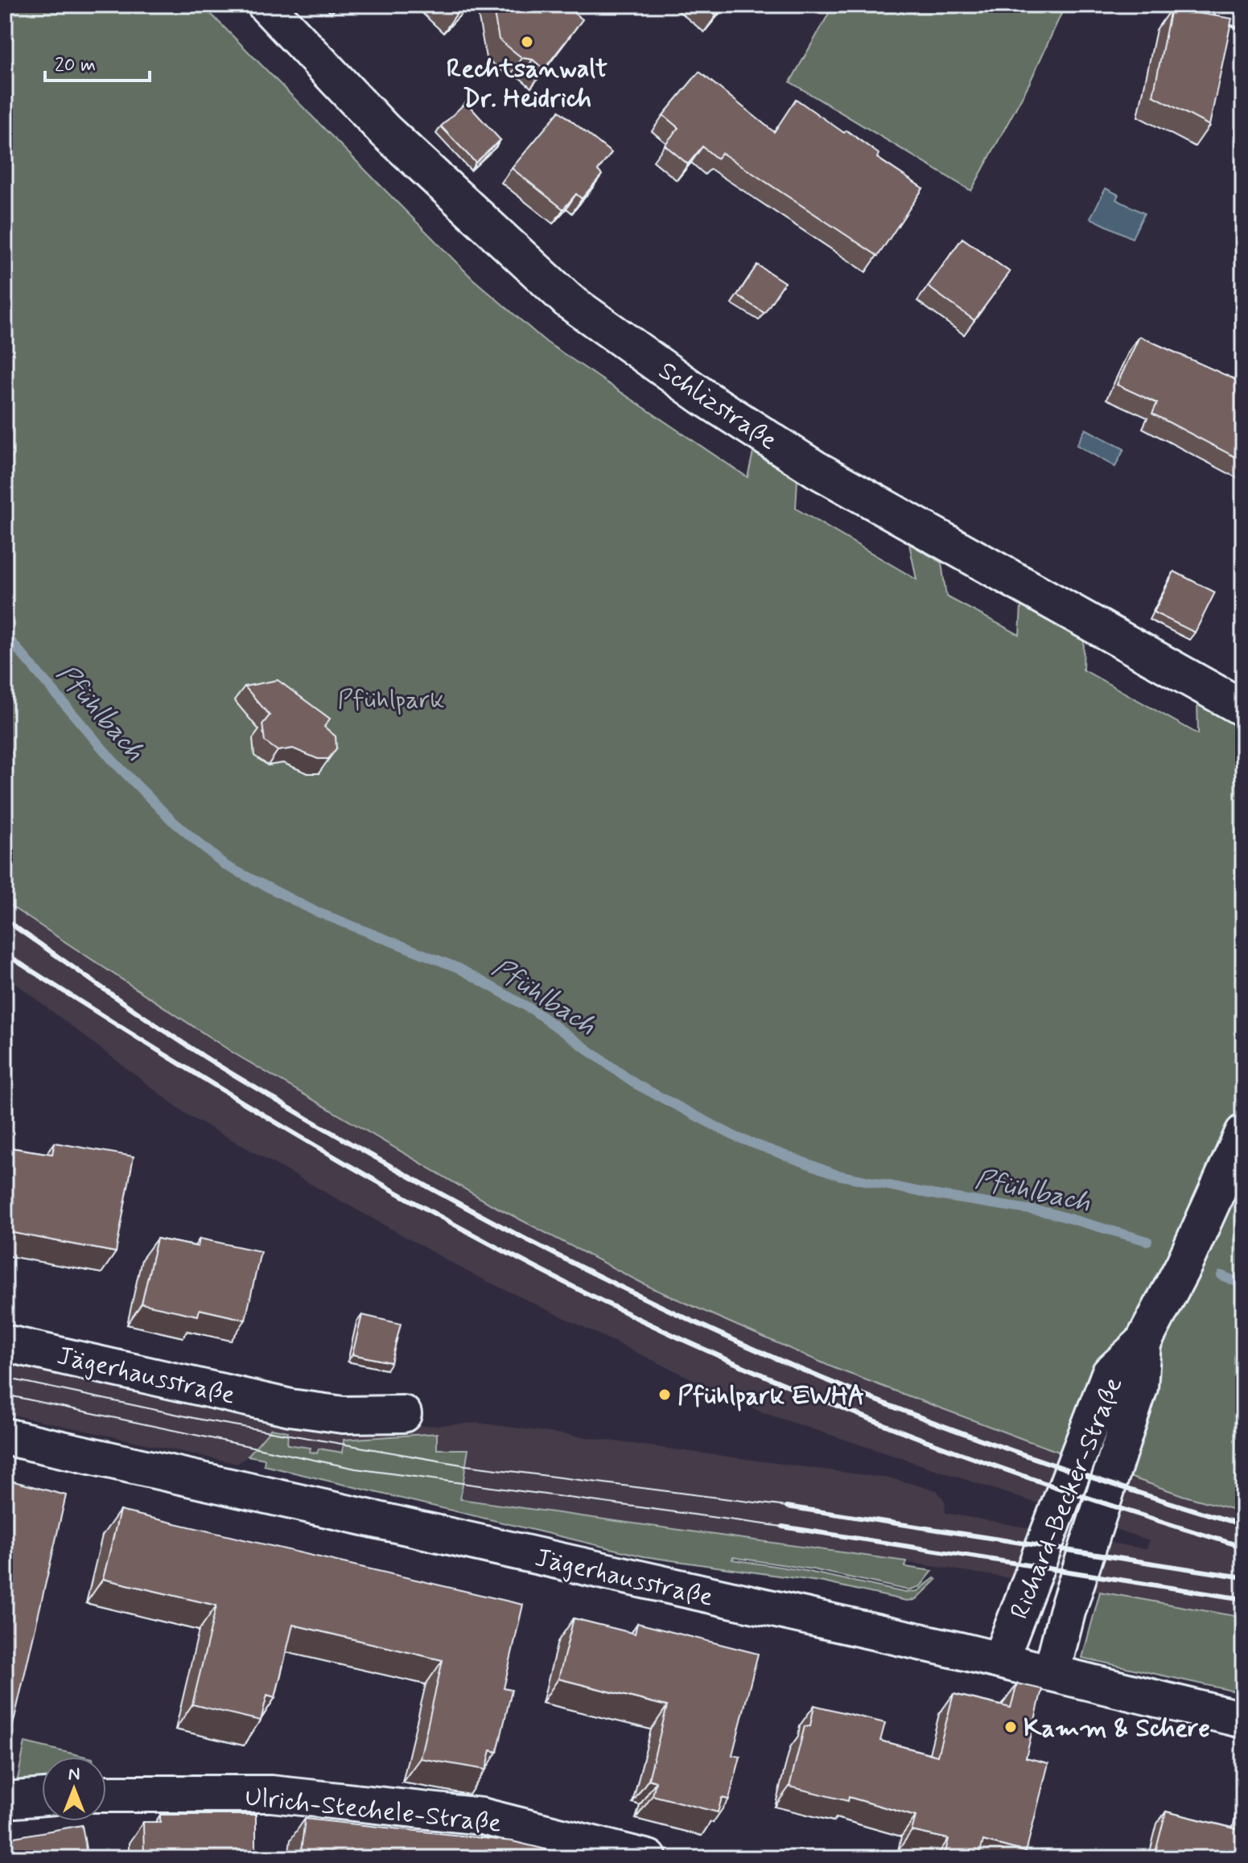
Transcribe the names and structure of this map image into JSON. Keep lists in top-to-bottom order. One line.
{"streets":{"street":["Schlizstraße","Jägerhausstraße","Richard-Becker-Straße","Ulrich-Stechele-Straße"]},"crossings":[["Jägerhausstraße","Richard-Becker-Straße"]],"water":["Pfühlbach"],"parks":["Pfühlpark"],"places":["Rechtsanwalt Dr. Heidrich","Pfühlpark EWHA","Kamm & Schere"],"scale_bar":"20 m","north":"top"}
